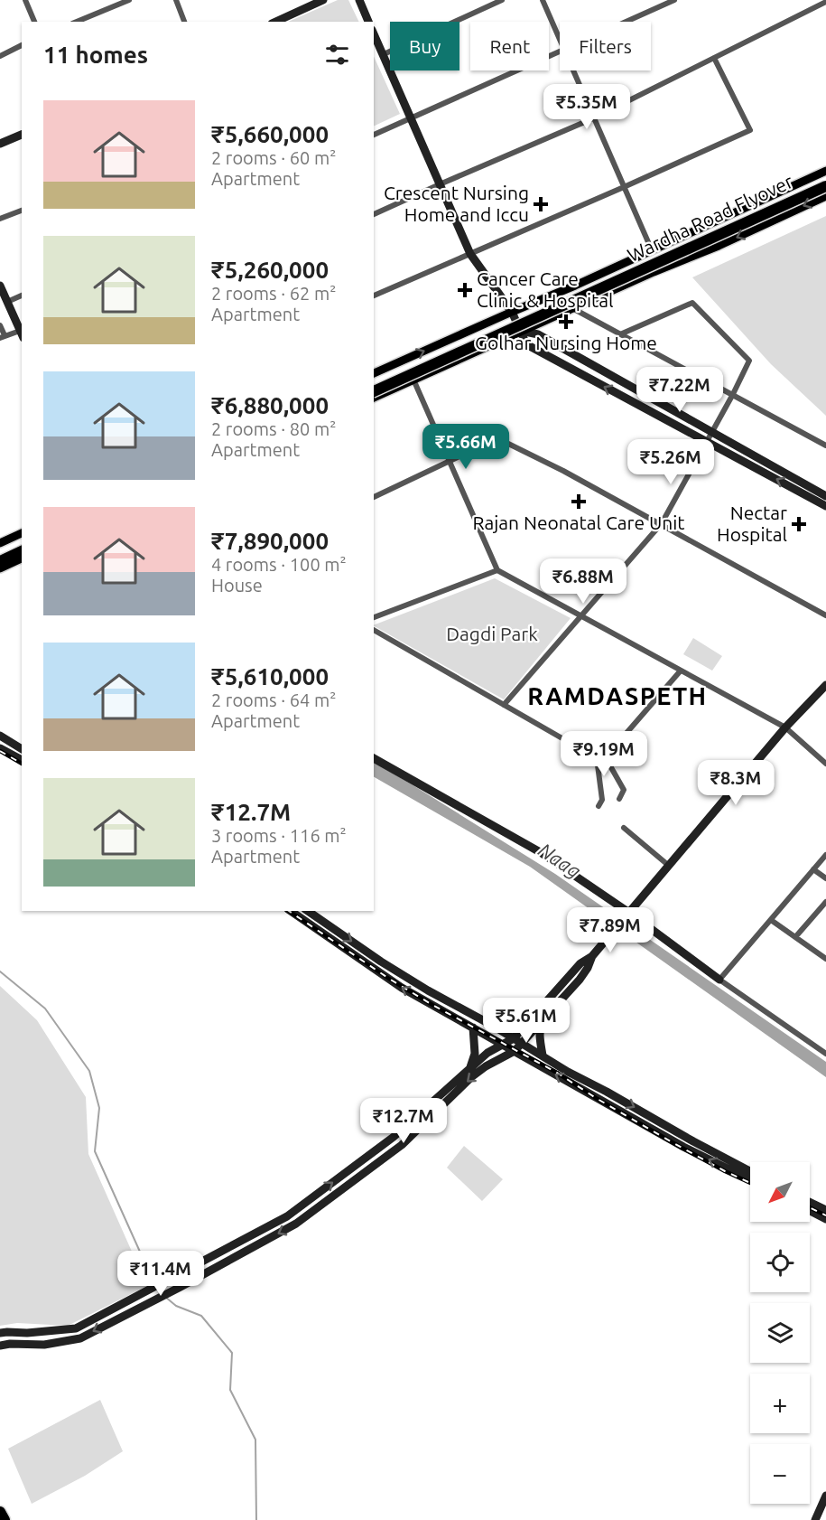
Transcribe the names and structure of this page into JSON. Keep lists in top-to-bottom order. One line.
{"streets":{"highway":["Wardha Road Flyover"]},"districts":["RAMDASPETH"],"water":["Naag"],"parks":["Dagdi Park"],"places":{"health":["Crescent Nursing Home and Iccu","Cancer Care Clinic & Hospital","Golhar Nursing Home","Rajan Neonatal Care Unit","Nectar Hospital"]},"north":"bottom left","page":{"chip":["Buy","Rent","Filters"],"heading":"11 homes","price":["₹5.35M","₹7.22M","₹5.66M","₹5.26M","₹6.88M","₹9.19M","₹8.3M","₹7.89M","₹5.61M","₹12.7M","₹11.4M"],"list":[{"name":"₹5,660,000","note":"2 rooms · 60 m² · Apartment"},{"name":"₹5,260,000","note":"2 rooms · 62 m² · Apartment"},{"name":"₹6,880,000","note":"2 rooms · 80 m² · Apartment"},{"name":"₹7,890,000","note":"4 rooms · 100 m² · House"},{"name":"₹5,610,000","note":"2 rooms · 64 m² · Apartment"},{"name":"₹12.7M","note":"3 rooms · 116 m² · Apartment"}],"map_buttons":["+","−"]}}
